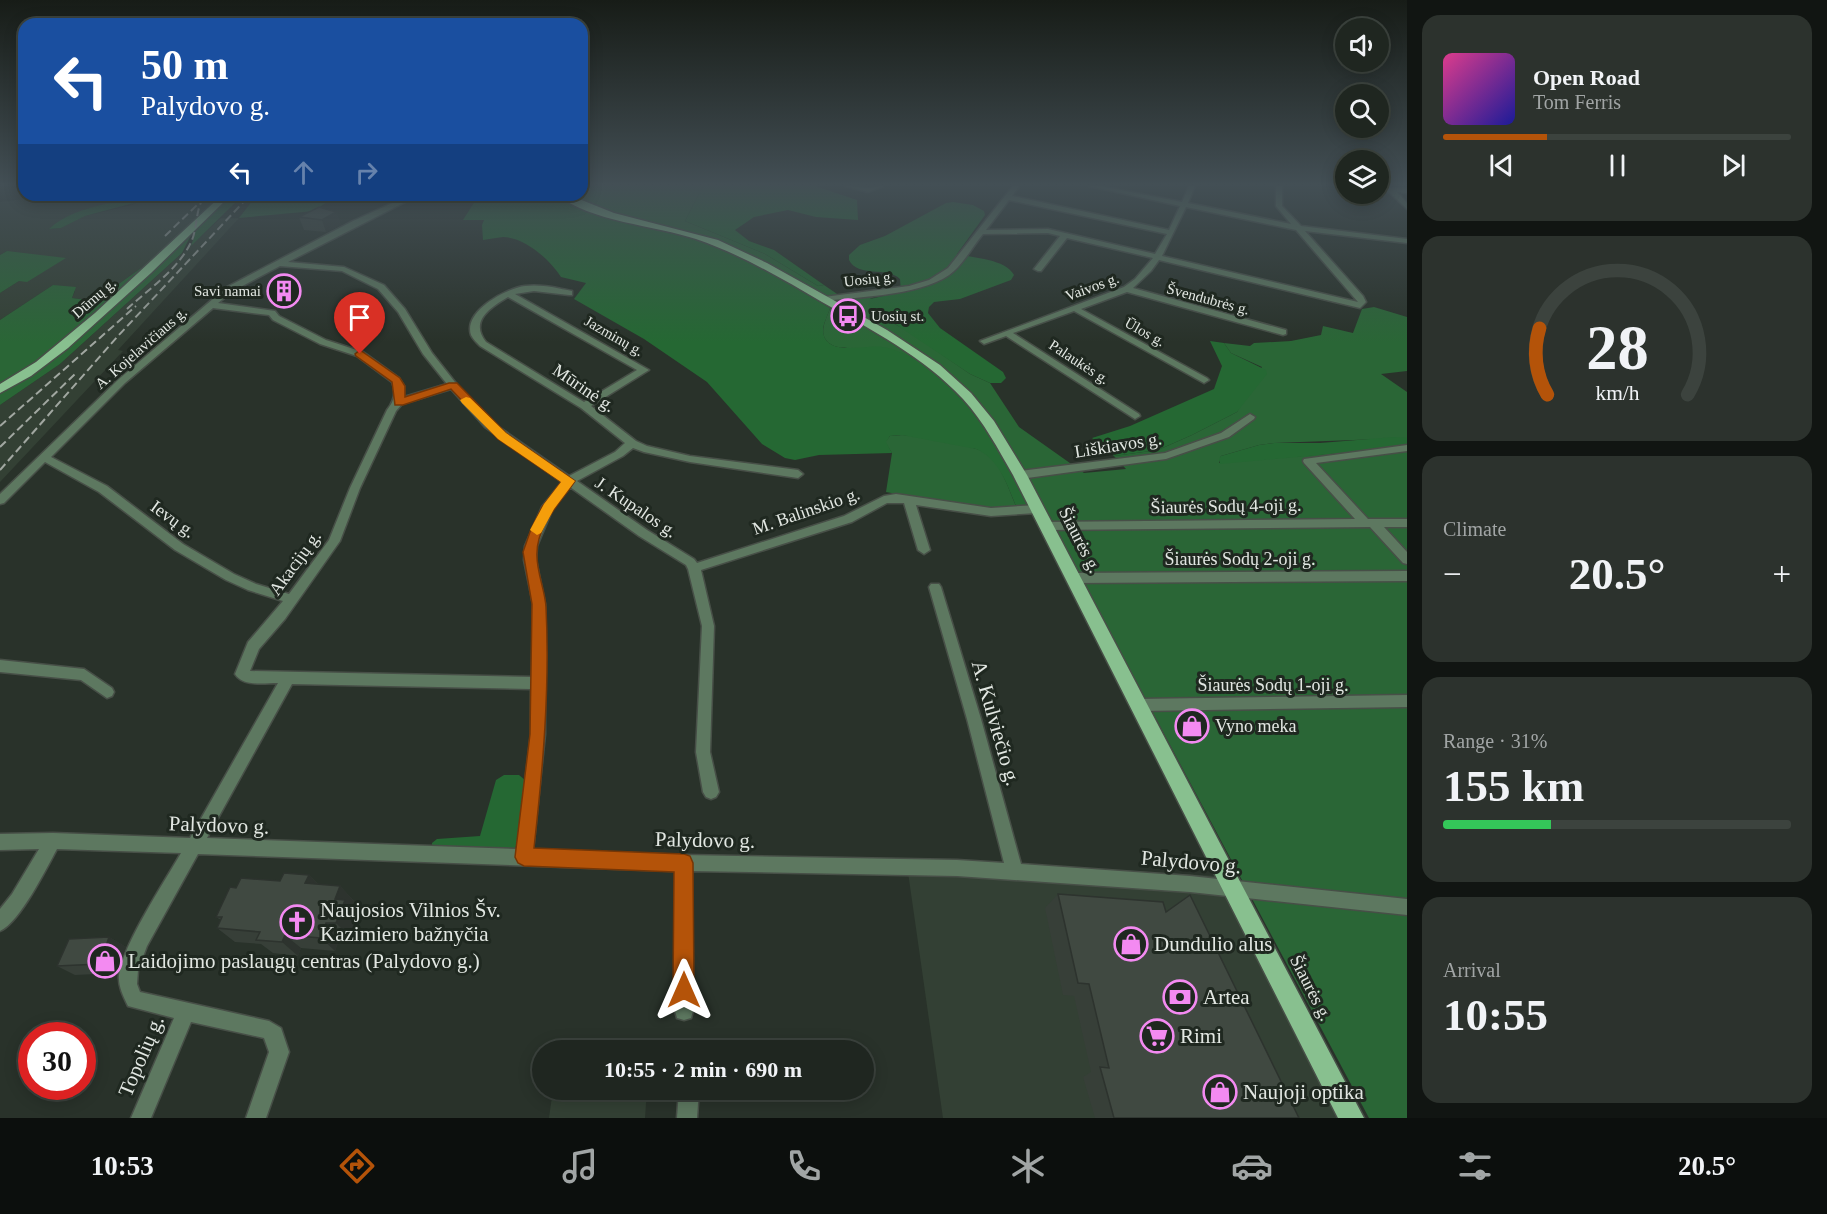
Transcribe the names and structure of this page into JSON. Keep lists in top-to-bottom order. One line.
{"streets":{"main road":["Dūmų g.","Šiaurės g."],"street":["Uosių g.","Vaivos g.","Švendubrės g.","Ūlos g.","Jazminų g.","A. Kojelavičiaus g.","Palaukės g.","Mūrinė g.","Liškiavos g.","Šiaurės Sodų 4-oji g.","J. Kupalos g.","M. Balinskio g.","Ievų g.","Šiaurės Sodų 2-oji g.","Akacijų g.","Šiaurės Sodų 1-oji g.","A. Kulviečio g.","Palydovo g.","Topolių g."]},"crossings":[["Uosių g.","Šiaurės g."],["Vaivos g.","Švendubrės g."],["Vaivos g.","Ūlos g."],["Vaivos g.","Palaukės g."],["Jazminų g.","Mūrinė g."],["A. Kojelavičiaus g.","J. Kupalos g."],["A. Kojelavičiaus g.","Ievų g."],["Liškiavos g.","Šiaurės g."],["Šiaurės Sodų 4-oji g.","Šiaurės g."],["J. Kupalos g.","M. Balinskio g."],["M. Balinskio g.","Šiaurės g."],["Ievų g.","Akacijų g."],["Šiaurės g.","Šiaurės Sodų 2-oji g."],["Šiaurės g.","Šiaurės Sodų 1-oji g."],["Šiaurės g.","Palydovo g."],["A. Kulviečio g.","Palydovo g."]],"places":{"building":["Savi namai"],"bus stop":["Uosių st."],"shop":["Vyno meka","Dundulio alus","Laidojimo paslaugų centras (Palydovo g.)","Naujoji optika"],"church":["Naujosios Vilnios Šv. Kazimiero bažnyčia"],"bank":["Artea"],"supermarket":["Rimi"]},"page":{"turn":["50 m","Palydovo g."],"song":["Open Road","Tom Ferris"],"tile":["Climate",["Range · 31%","155 km"],["Arrival","10:55"]],"heat":["−","20.5°","+"],"limit":"30","trip":"10:55 · 2 min · 690 m","tabs":["10:53","20.5°"],"gauge":["28","km/h"]}}
